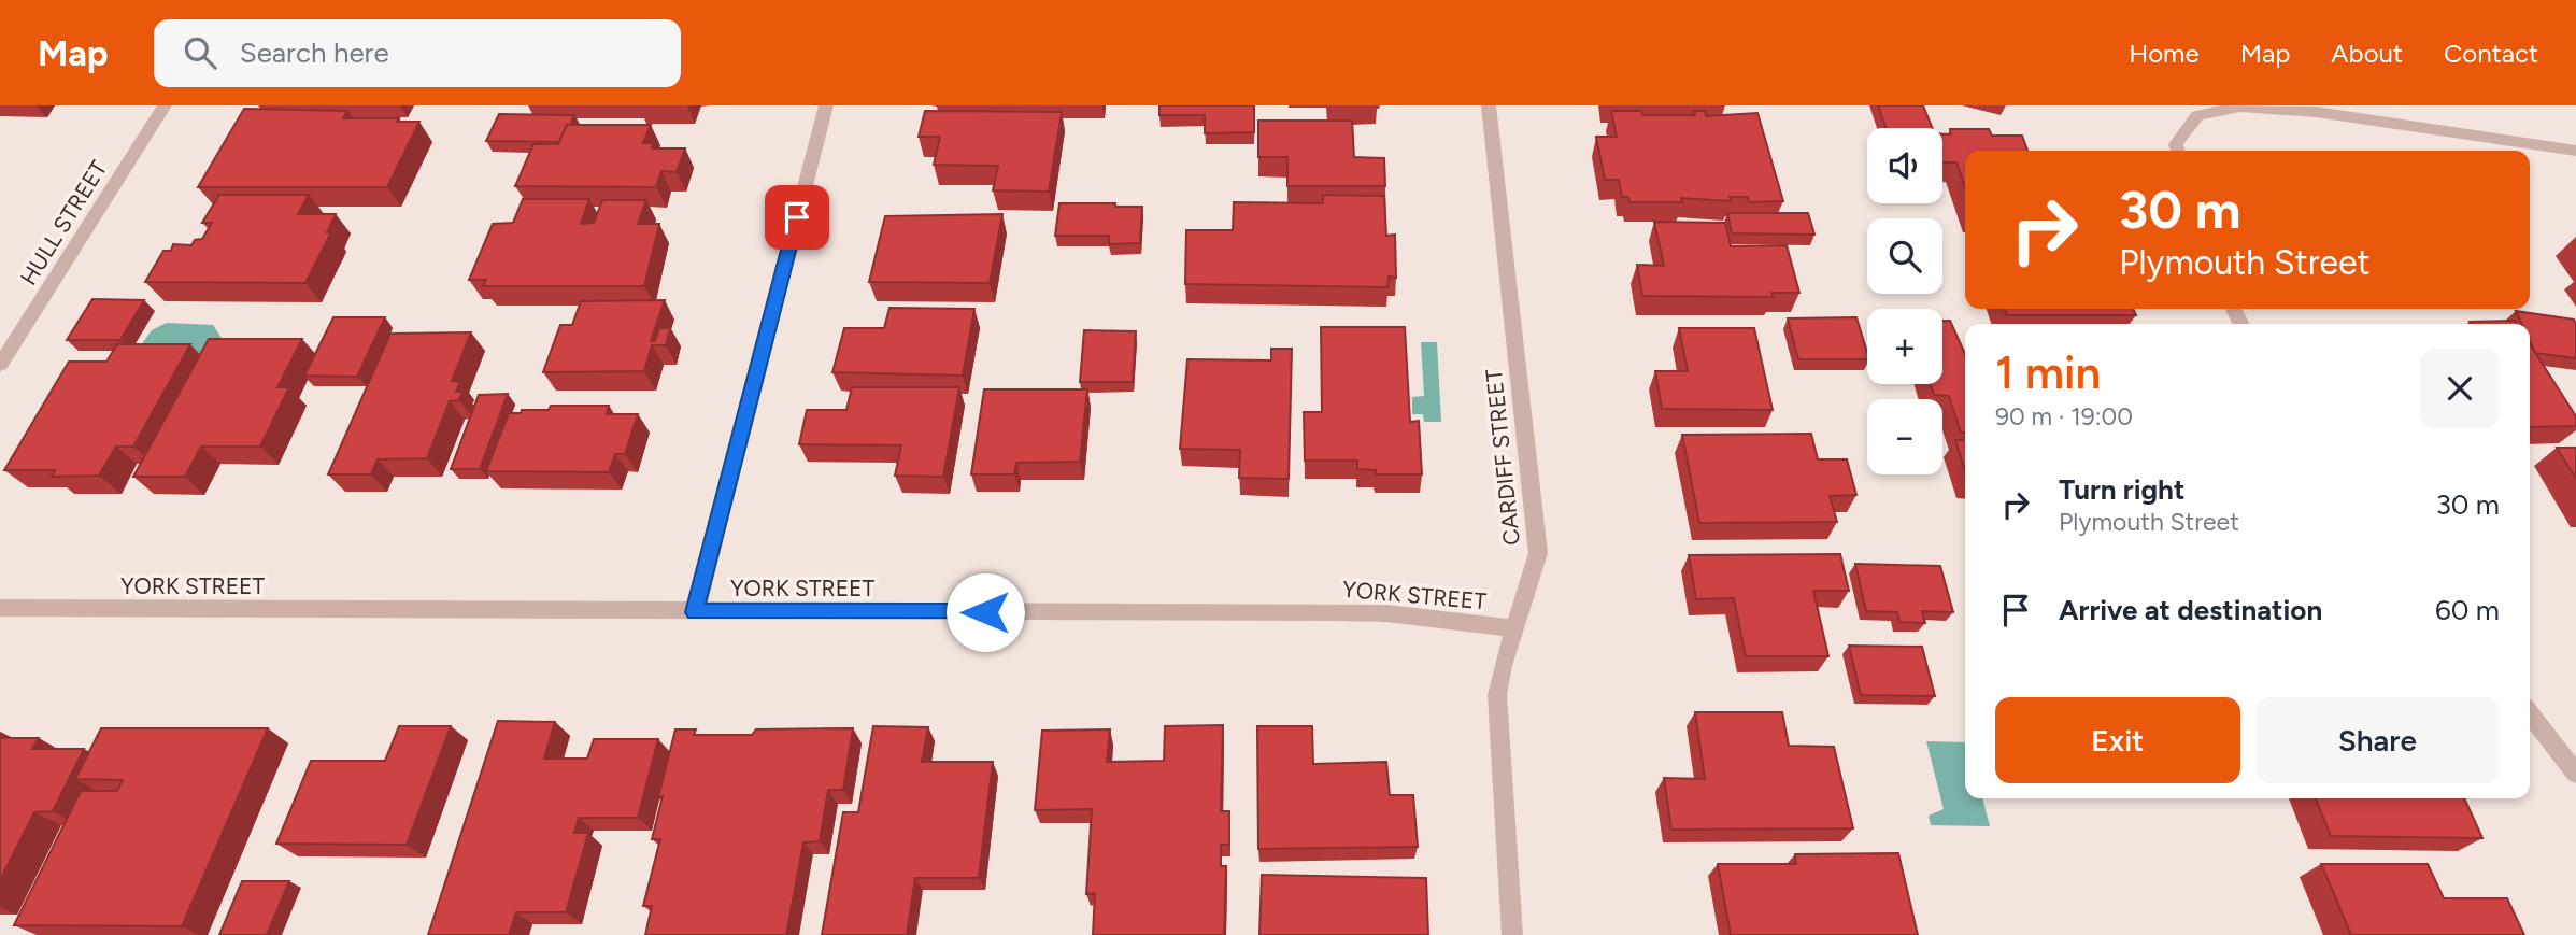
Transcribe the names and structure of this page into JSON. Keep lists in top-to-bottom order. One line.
{"streets":{"street":["HULL STREET","CARDIFF STREET","YORK STREET"]},"crossings":[["CARDIFF STREET","YORK STREET"]],"page":{"header":"Map","search":"Search here","nav":["Home","Map","About","Contact"],"map_buttons":["+","−"],"turn":["30 m","Plymouth Street"],"heading":["1 min","90 m · 19:00"],"list":[{"name":"Turn right","note":"Plymouth Street","value":"30 m"},{"name":"Arrive at destination","value":"60 m"}],"buttons":["Exit","Share"]}}
